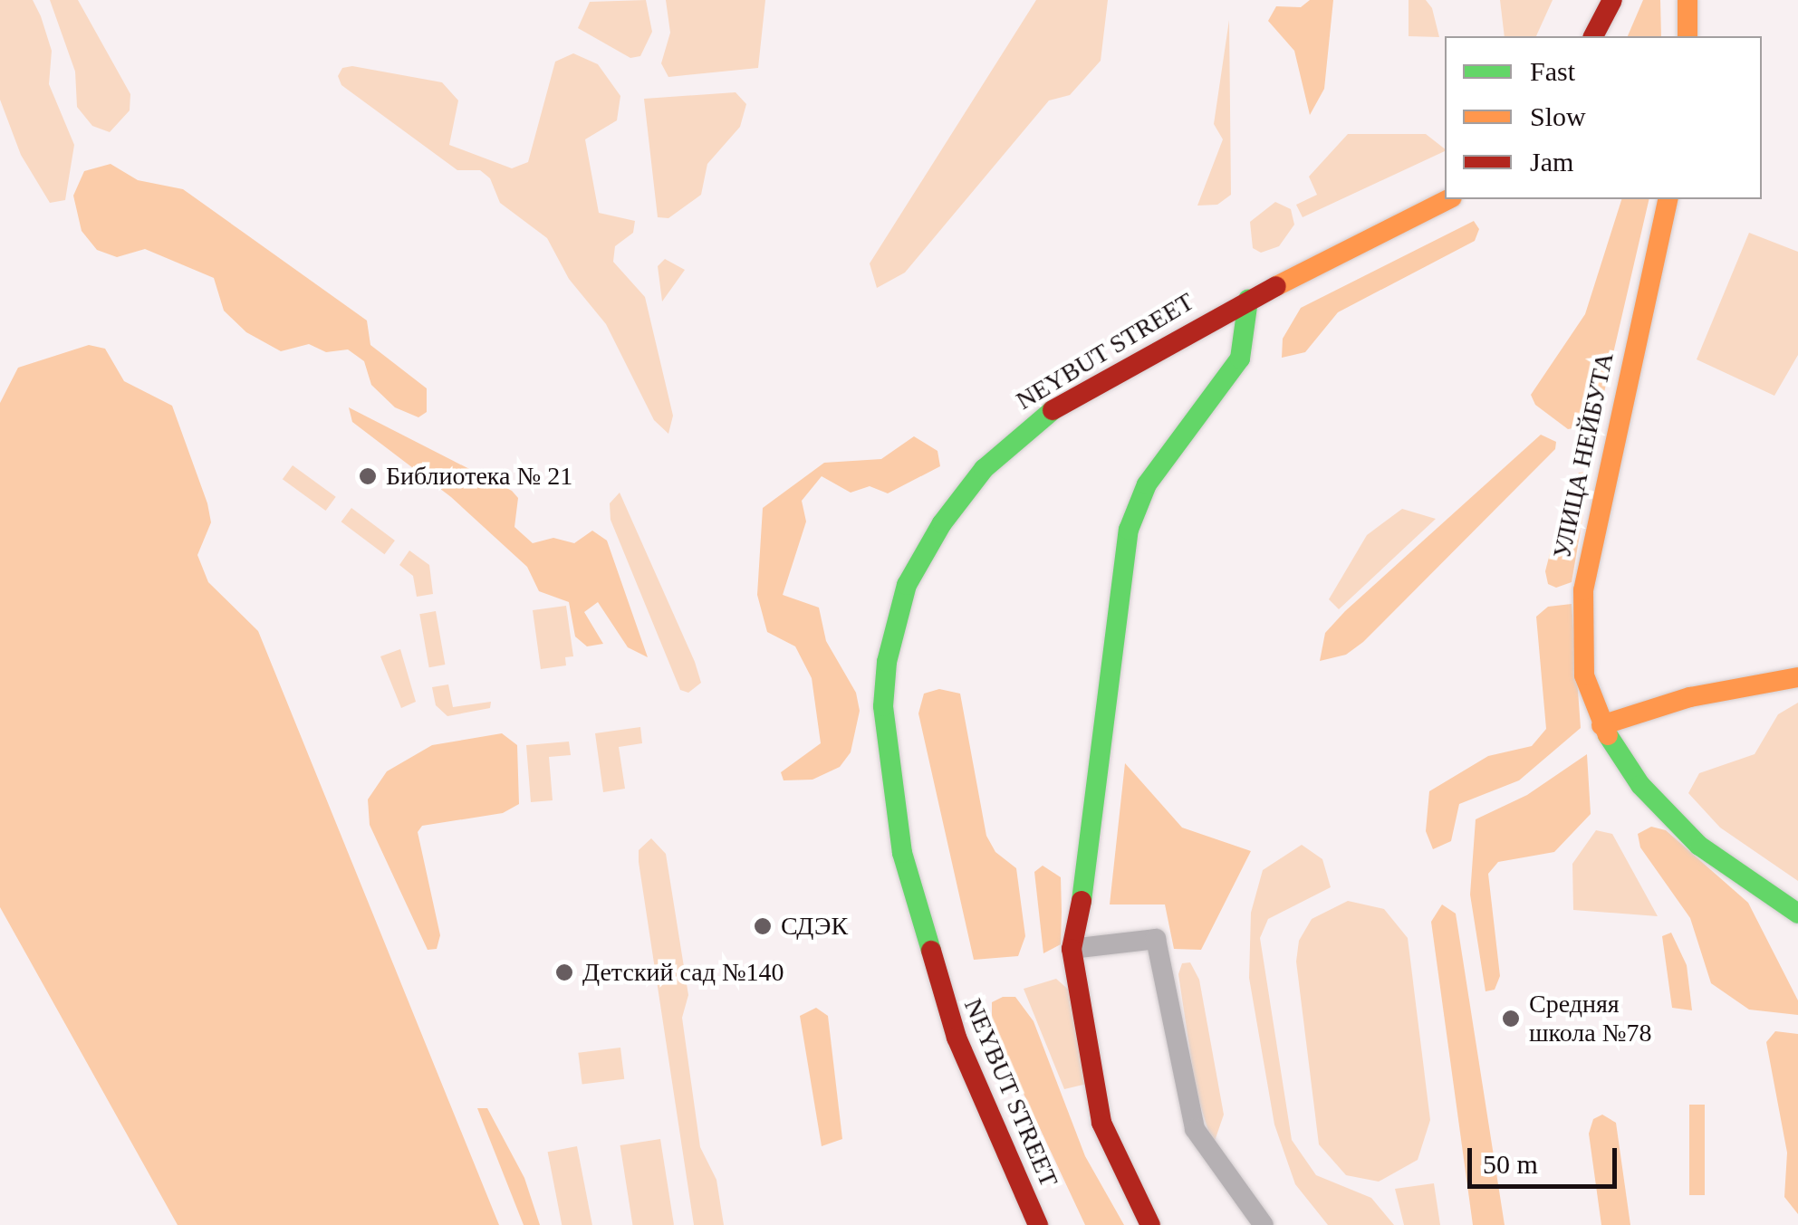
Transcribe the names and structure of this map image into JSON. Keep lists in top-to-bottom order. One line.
{"streets":{"main road":["NEYBUT STREET","УЛИЦА НЕЙБУТА"]},"places":["Библиотека № 21","СДЭК","Детский сад №140","Средняя школа №78"],"legend":["Fast","Slow","Jam"],"scale_bar":"50 m"}
